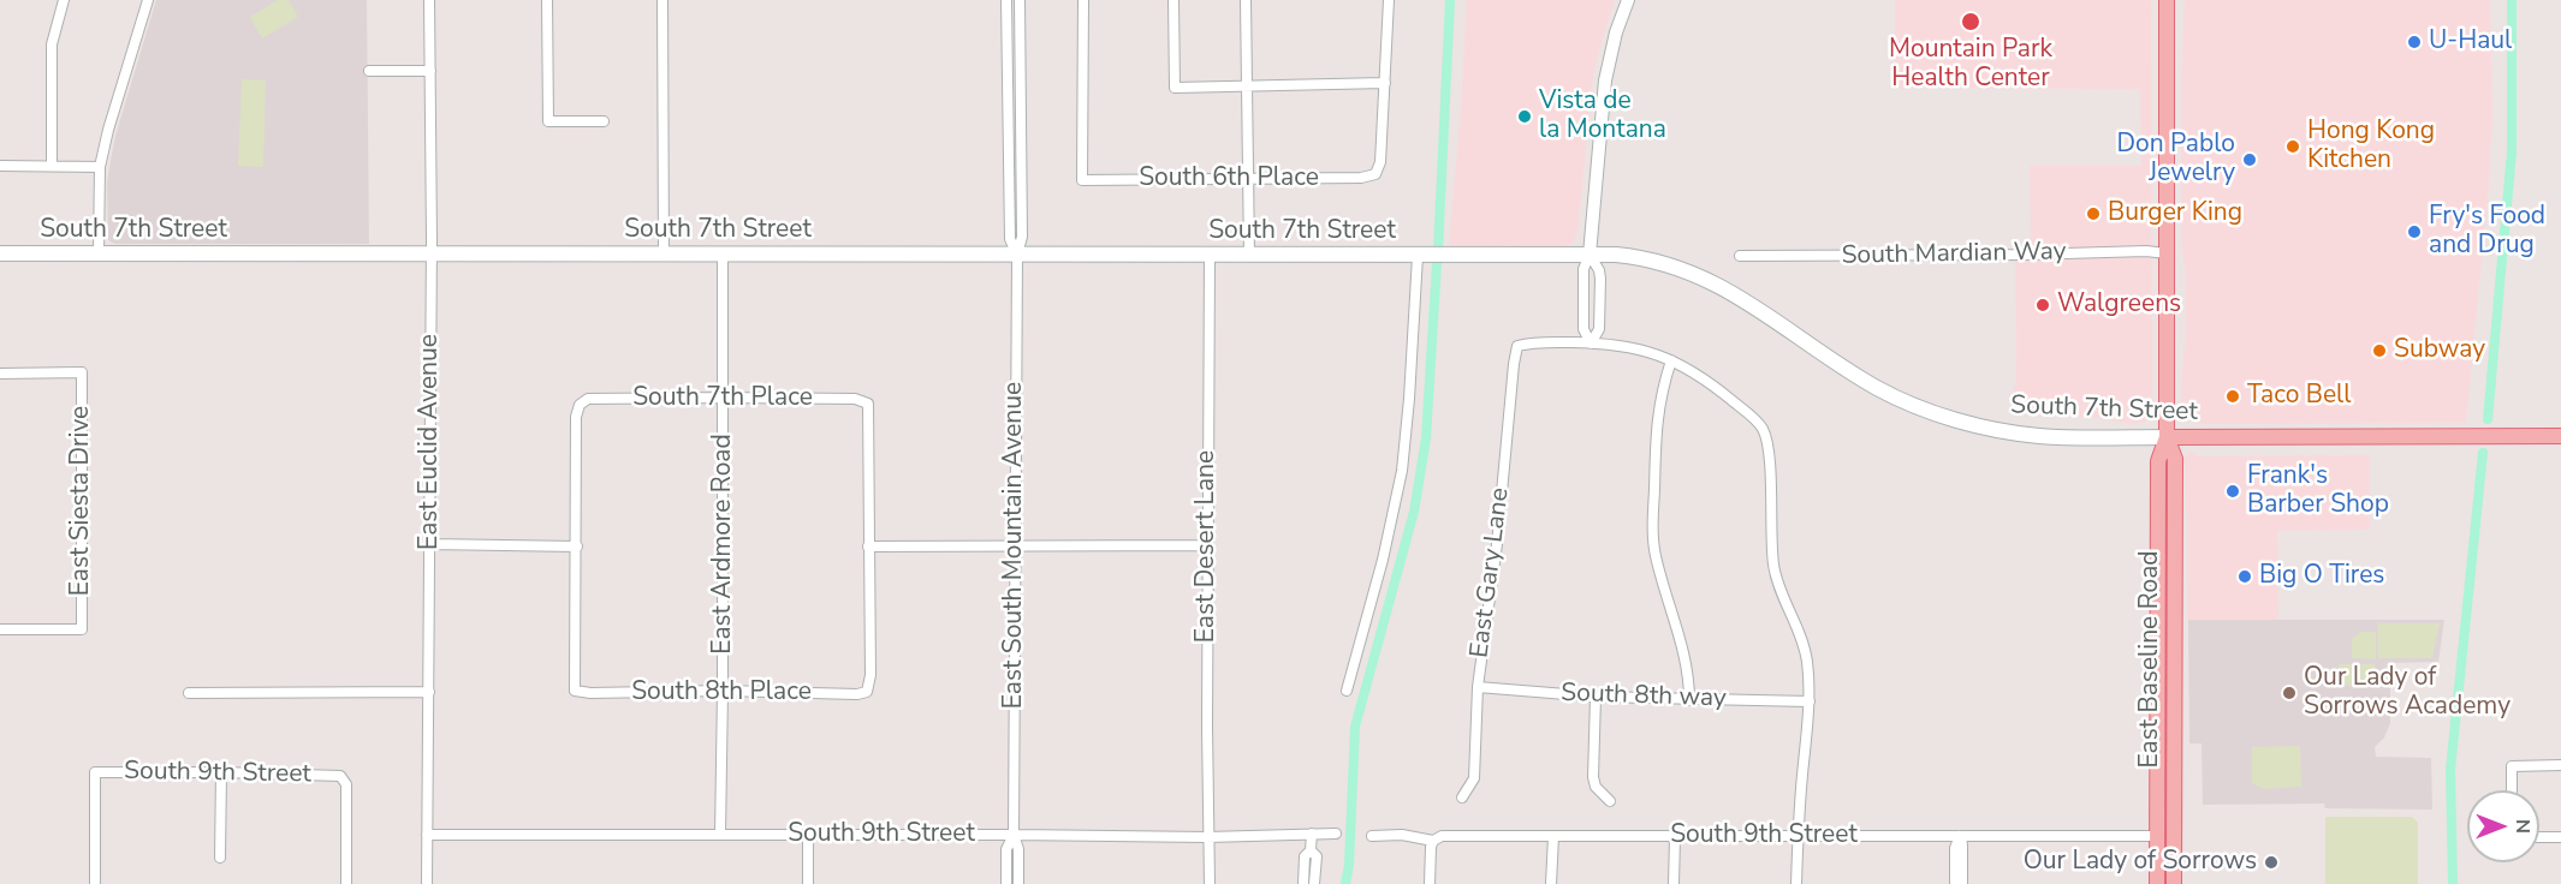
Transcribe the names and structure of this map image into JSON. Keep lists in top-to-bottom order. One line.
{"streets":{"main road":["South 7th Street","East Baseline Road"],"street":["South 6th Place","South Mardian Way","South 7th Place","East Euclid Avenue","East Siesta Drive","East Ardmore Road","East South Mountain Avenue","East Desert Lane","East Gary Lane","South 8th Place","South 8th way","South 9th Street"]},"crossings":[["South 7th Street","East Euclid Avenue"],["South 7th Street","East Ardmore Road"],["South 7th Street","East South Mountain Avenue"],["South 7th Street","East Desert Lane"],["South 7th Street","East Baseline Road"],["South Mardian Way","East Baseline Road"],["South 7th Place","East Ardmore Road"],["South 7th Place","South 8th Place"],["East Euclid Avenue","South 9th Street"],["East Ardmore Road","South 8th Place"],["East Ardmore Road","South 9th Street"],["East South Mountain Avenue","South 9th Street"],["East Desert Lane","South 9th Street"],["East Gary Lane","South 8th way"],["East Baseline Road","South 9th Street"]],"places":["Mountain Park Health Center","U-Haul","Vista de la Montana","Hong Kong Kitchen","Don Pablo Jewelry","Burger King","Fry's Food and Drug","Walgreens","Subway","Taco Bell","Frank's Barber Shop","Big O Tires","Our Lady of Sorrows Academy","Our Lady of Sorrows"],"north":"right"}
